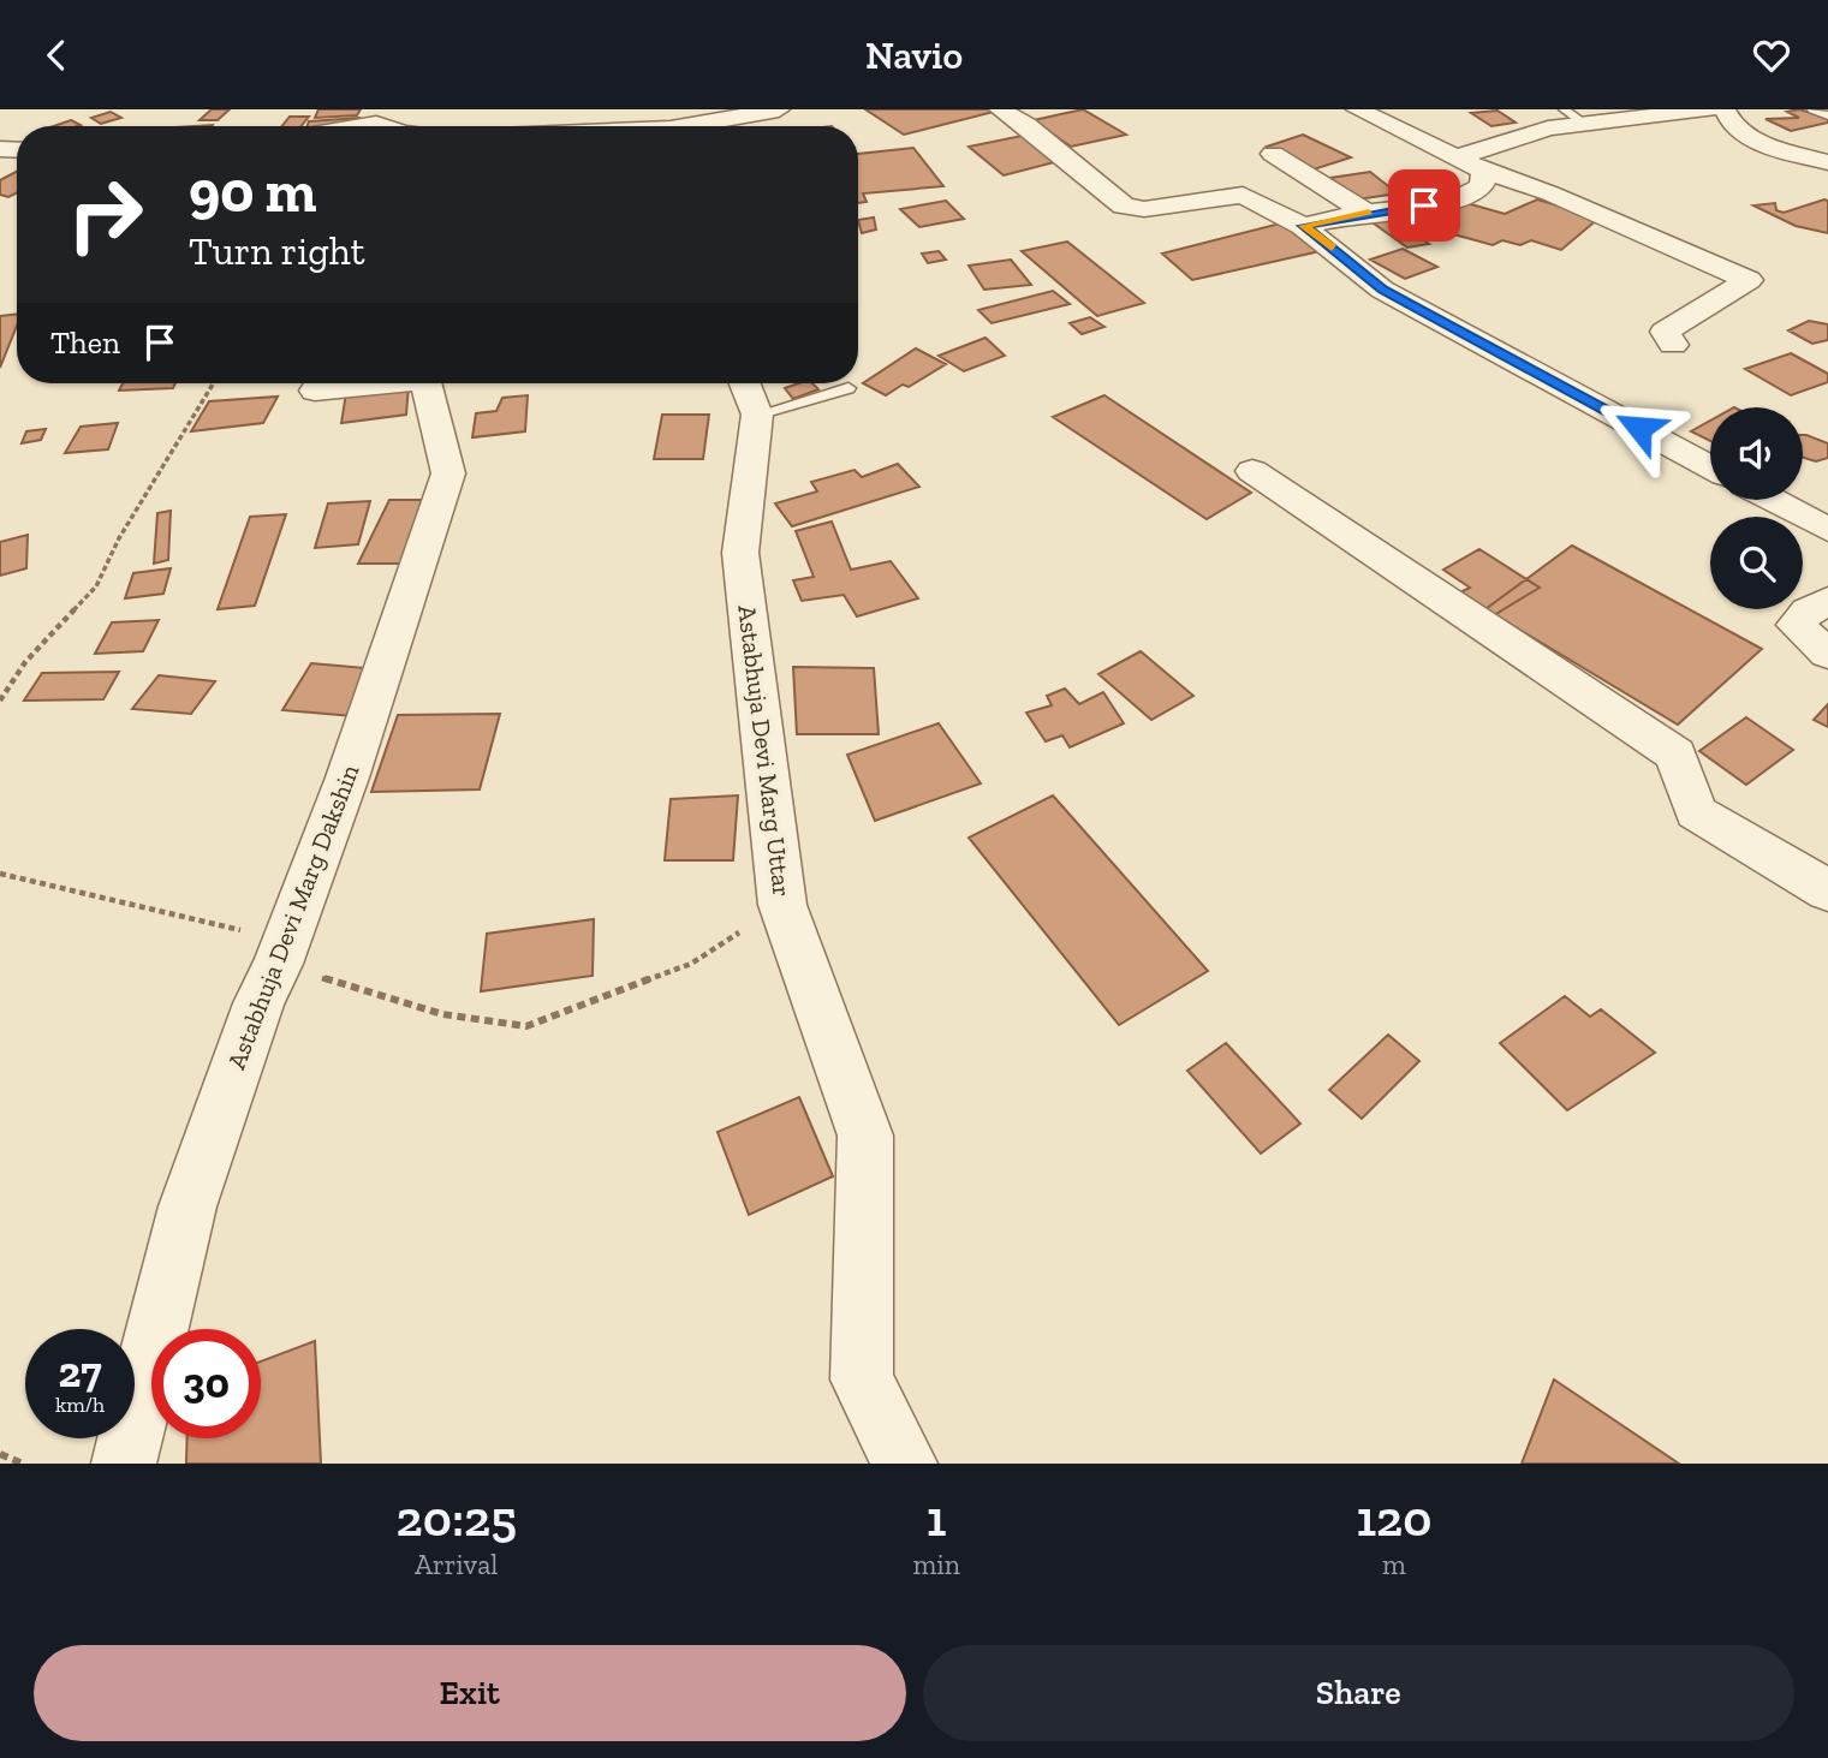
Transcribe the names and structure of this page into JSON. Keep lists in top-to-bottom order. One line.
{"streets":{"street":["Astabhuja Devi Marg Uttar","Astabhuja Devi Marg Dakshin"]},"page":{"header":"Navio","turn":["90 m","Turn right"],"then":"Then","speed":"27 km/h","limit":"30","eta":["20:25","Arrival","1","min","120","m"],"buttons":["Exit","Share"]}}
